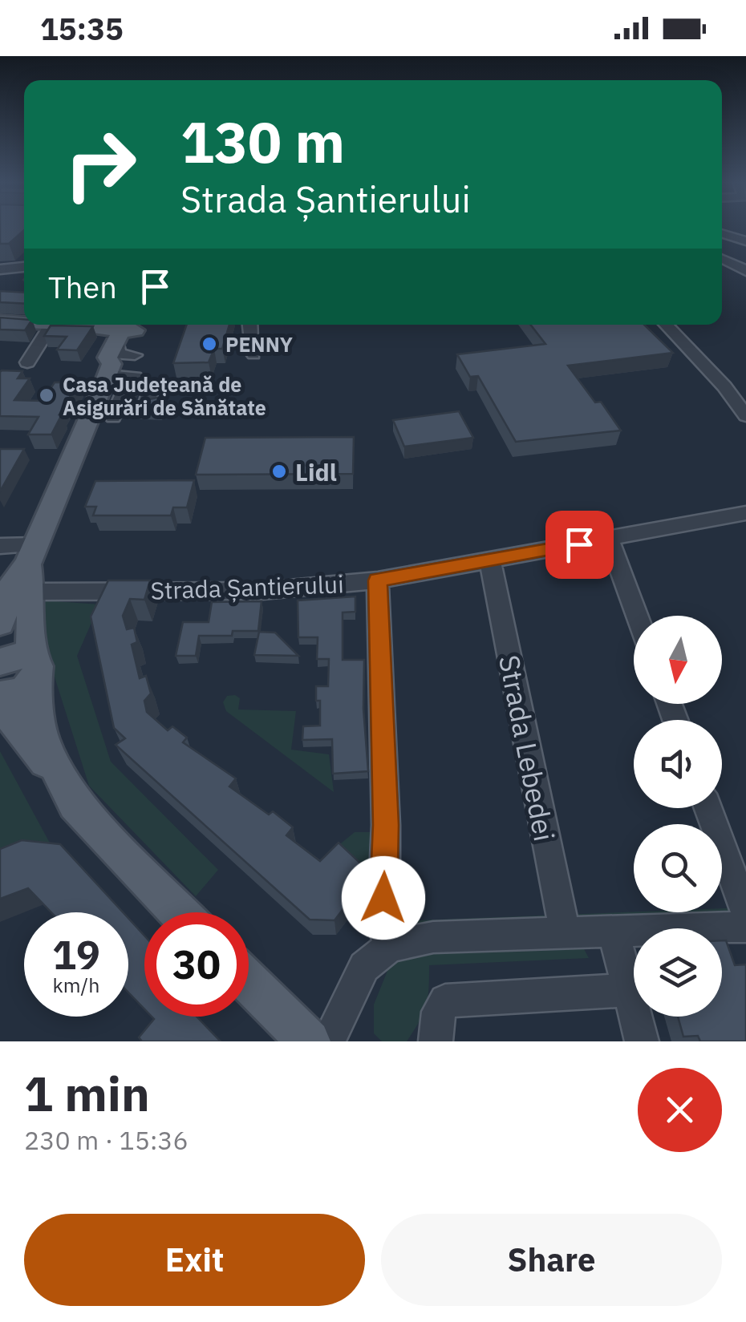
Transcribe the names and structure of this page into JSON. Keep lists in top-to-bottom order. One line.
{"streets":{"street":["Strada Șantierului","Strada Lebedei"]},"crossings":[["Strada Șantierului","Strada Lebedei"]],"places":["PENNY","Casa Județeană de Asigurări de Sănătate","Lidl"],"north":"bottom","page":{"status":"15:35","turn":["130 m","Strada Șantierului"],"then":"Then","speed":"19 km/h","limit":"30","heading":["1 min","230 m · 15:36"],"buttons":["Exit","Share"]}}
